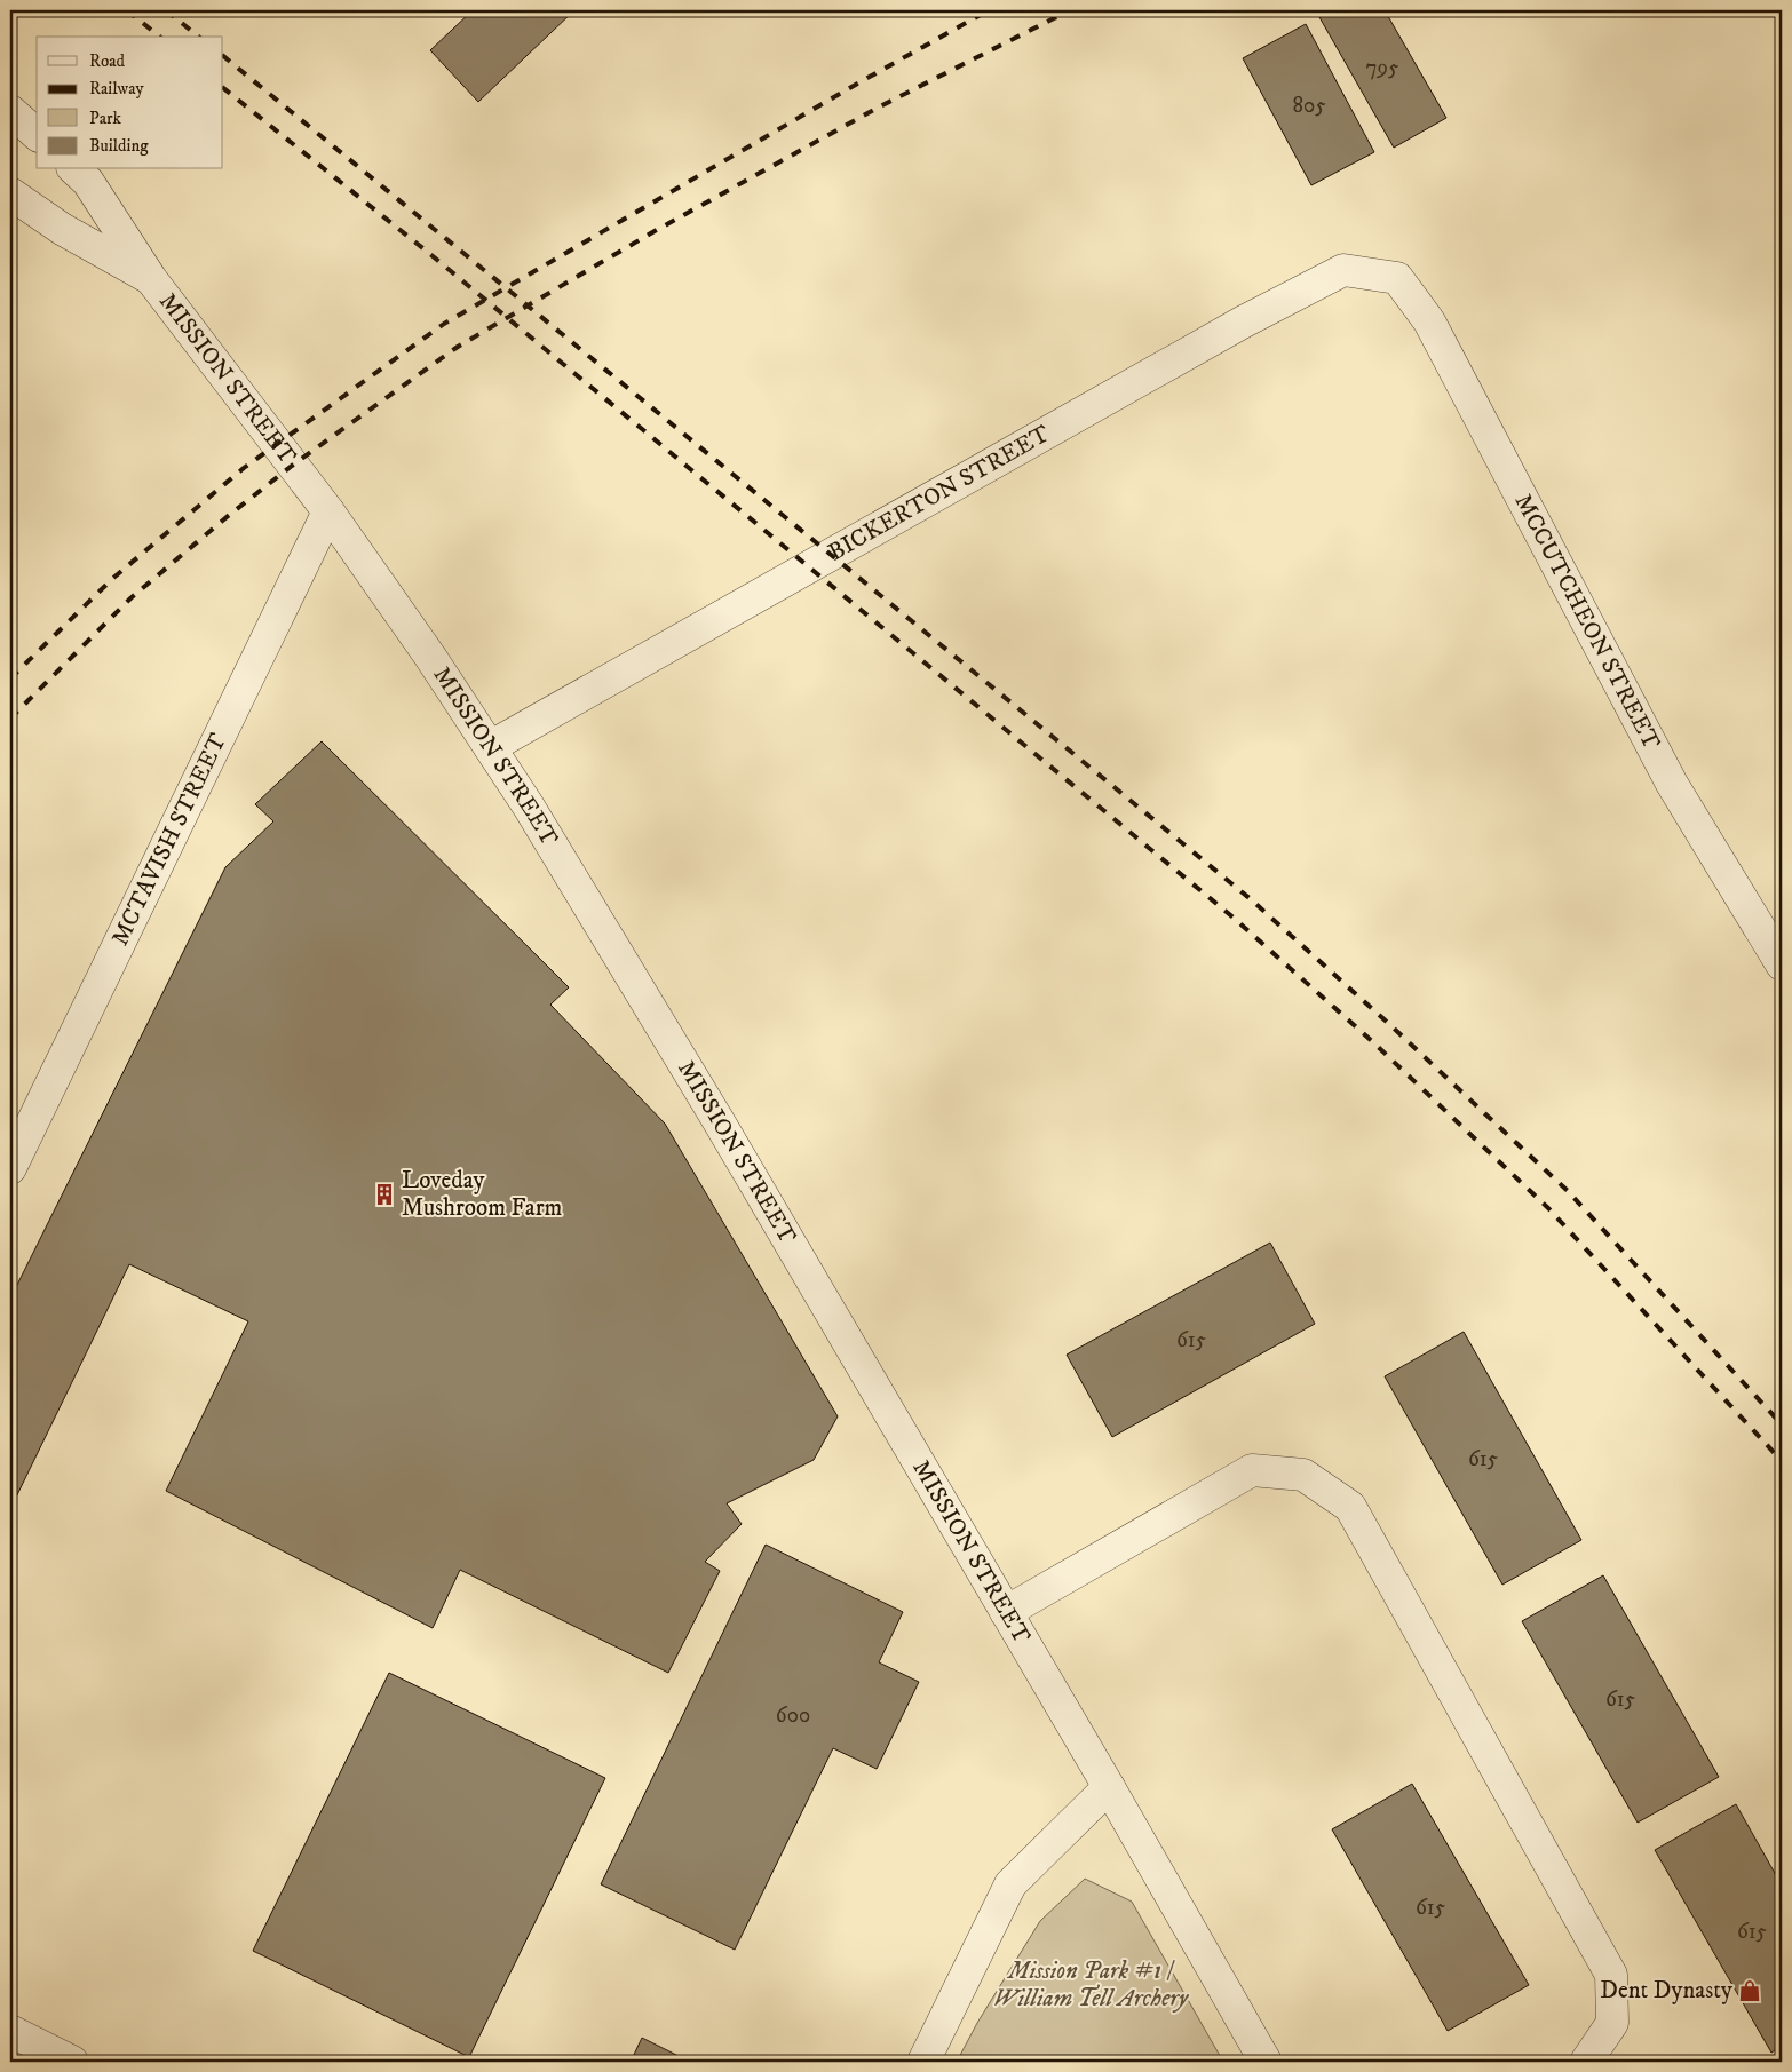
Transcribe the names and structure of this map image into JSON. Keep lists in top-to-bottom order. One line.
{"streets":{"street":["MISSION STREET","BICKERTON STREET","MCCUTCHEON STREET","MCTAVISH STREET"]},"crossings":[["MISSION STREET","BICKERTON STREET"],["MISSION STREET","MCTAVISH STREET"],["BICKERTON STREET","MCCUTCHEON STREET"]],"parks":["Mission Park #1 / William Tell Archery"],"places":{"building":["Loveday Mushroom Farm"],"shop":["Dent Dynasty"]},"house_numbers":["795","805","615","615","615","600","615","615"],"legend":["Road","Railway","Park","Building"]}
